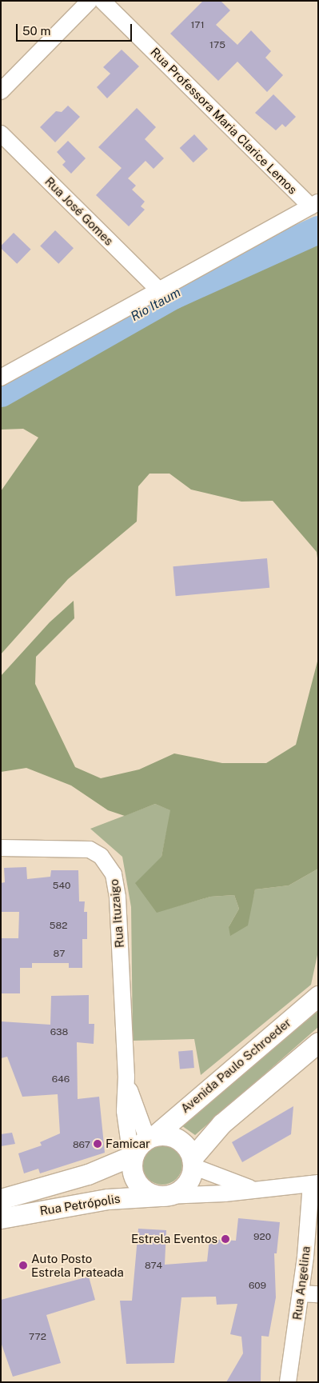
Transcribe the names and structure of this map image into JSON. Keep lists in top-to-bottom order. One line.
{"streets":{"main road":["Avenida Paulo Schroeder","Rua Petrópolis"],"street":["Rua Professora Maria Clarice Lemos","Rua José Gomes","Rua Ituzaigo","Rua Angelina"]},"crossings":[["Rua Ituzaigo","Avenida Paulo Schroeder"],["Rua Ituzaigo","Rua Petrópolis"],["Avenida Paulo Schroeder","Rua Petrópolis"],["Rua Petrópolis","Rua Angelina"]],"water":["Rio Itaum"],"places":["Famicar","Estrela Eventos","Auto Posto Estrela Prateada"],"house_numbers":["171","175","540","582","87","638","646","867","920","874","609","772"],"scale_bar":"50 m"}
